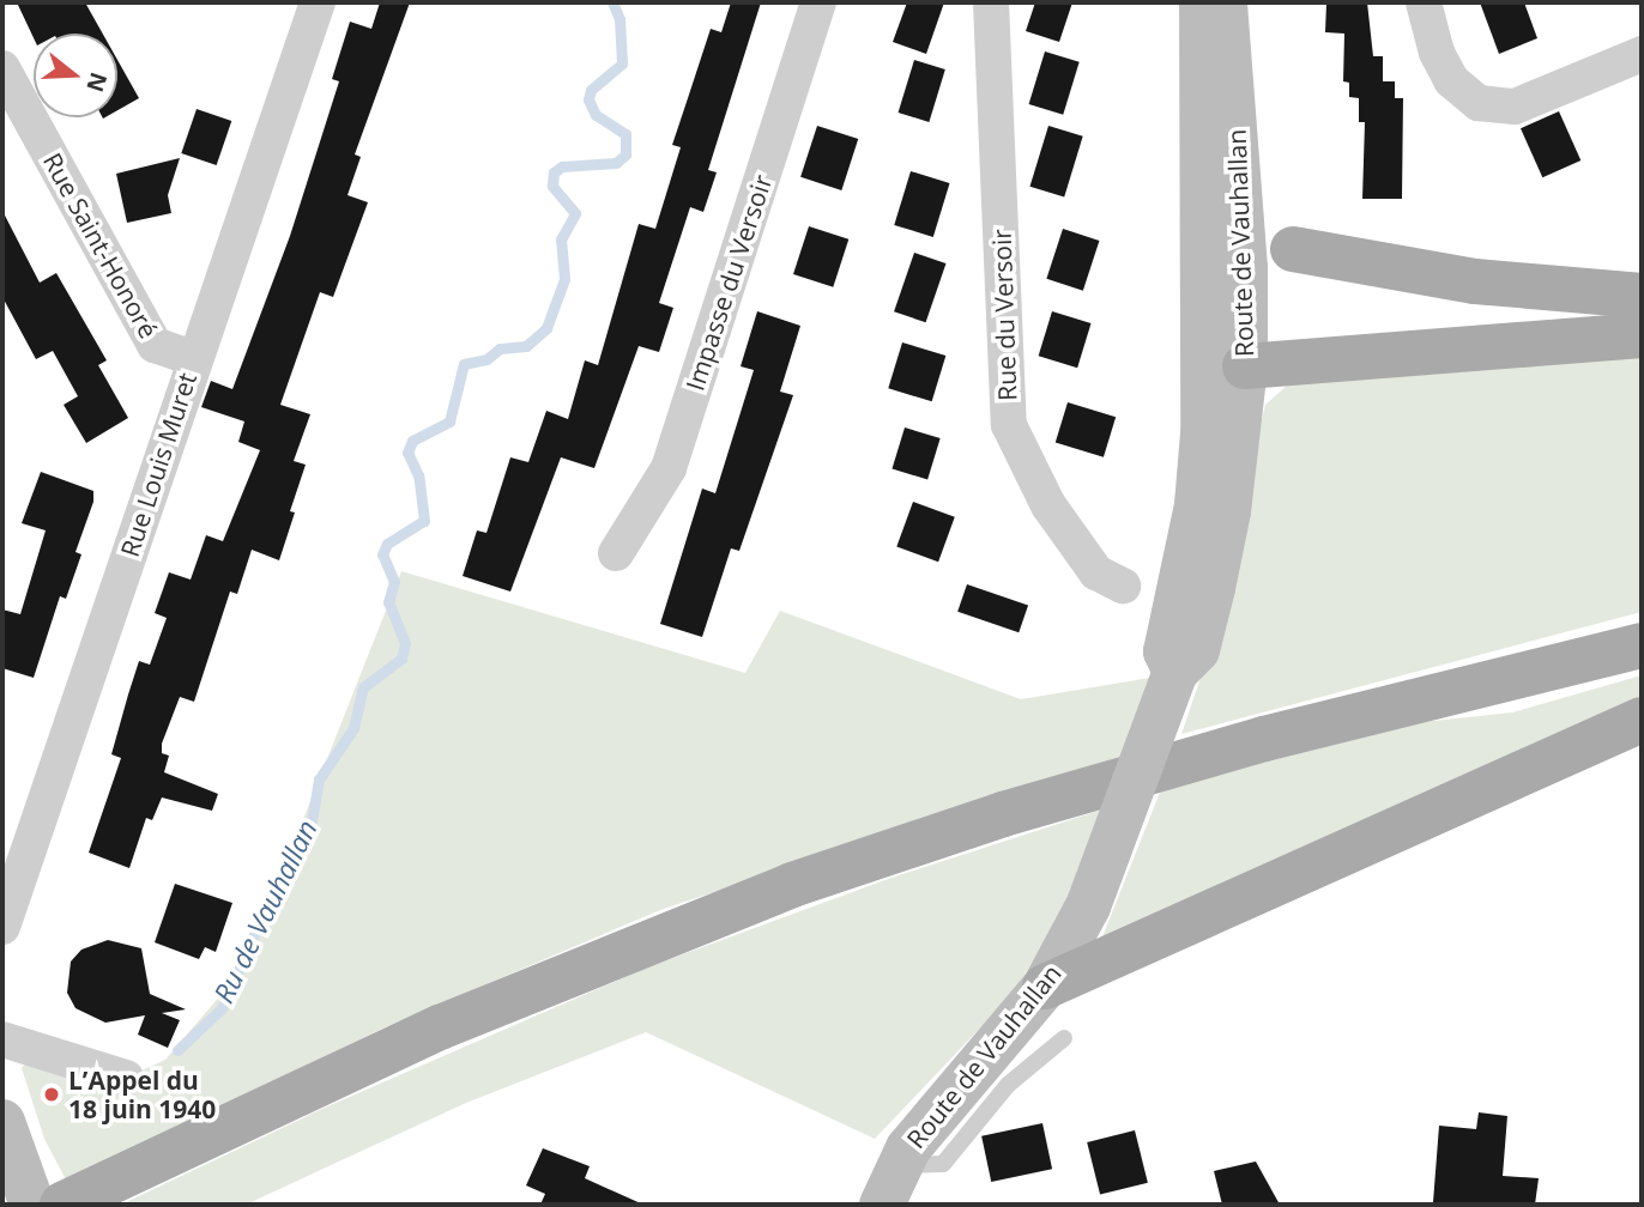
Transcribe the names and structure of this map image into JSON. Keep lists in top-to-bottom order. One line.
{"streets":{"main road":["Route de Vauhallan"],"street":["Rue Saint-Honoré","Impasse du Versoir","Rue du Versoir","Rue Louis Muret"]},"crossings":[["Rue Saint-Honoré","Rue Louis Muret"]],"water":["Ru de Vauhallan"],"places":["L’Appel du 18 juin 1940"],"north":"right"}
